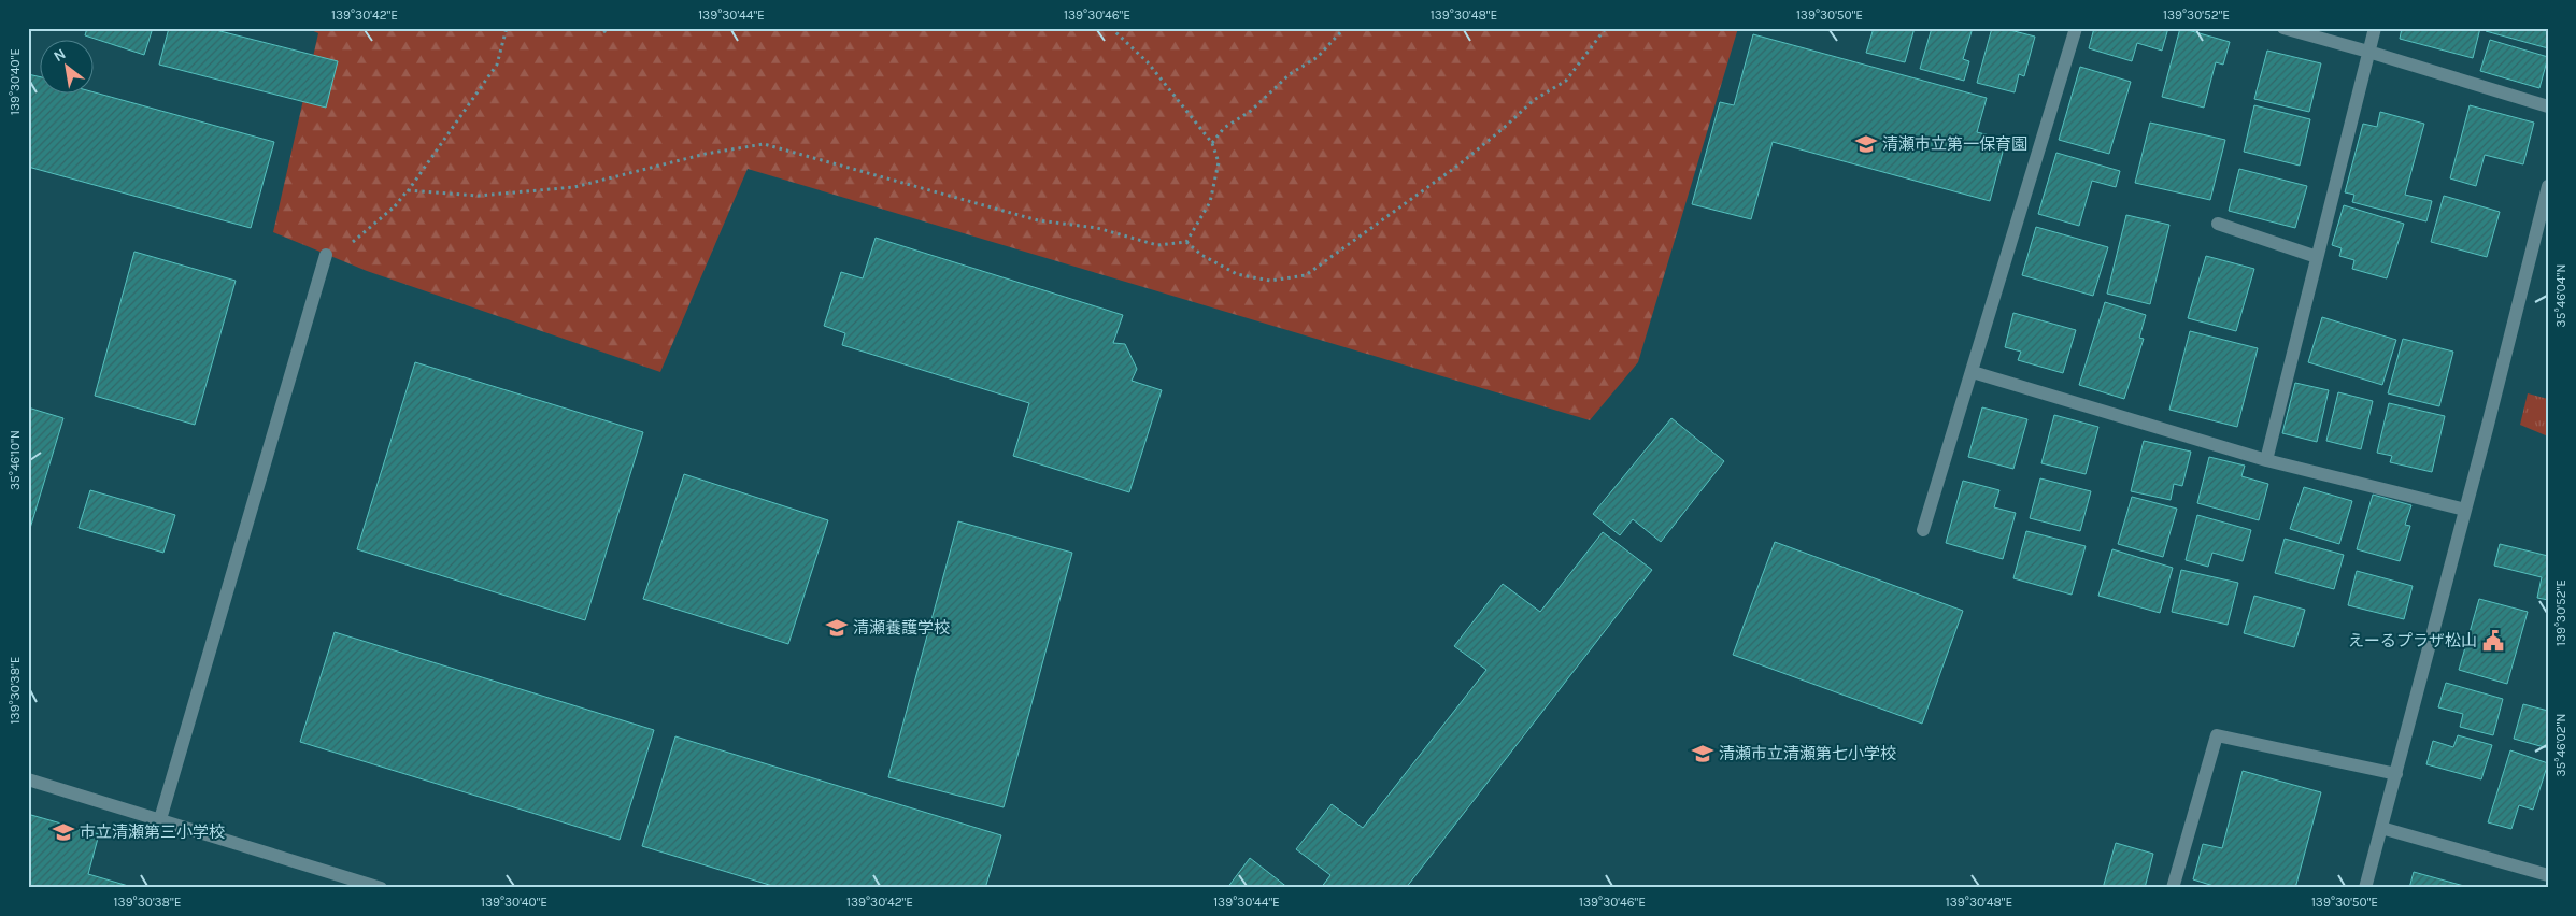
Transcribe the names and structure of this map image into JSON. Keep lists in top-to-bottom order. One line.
{"places":{"school or university":["清瀬市立第一保育園","清瀬養護学校","清瀬市立清瀬第七小学校","市立清瀬第三小学校"],"public building":["えーるプラザ松山"]},"north":"top left","coordinates":["139°30'42\"E","139°30'44\"E","139°30'46\"E","139°30'48\"E","139°30'50\"E","139°30'52\"E","139°30'40\"E","35°46'04\"N","35°46'10\"N","139°30'38\"E","35°46'02\"N"]}
